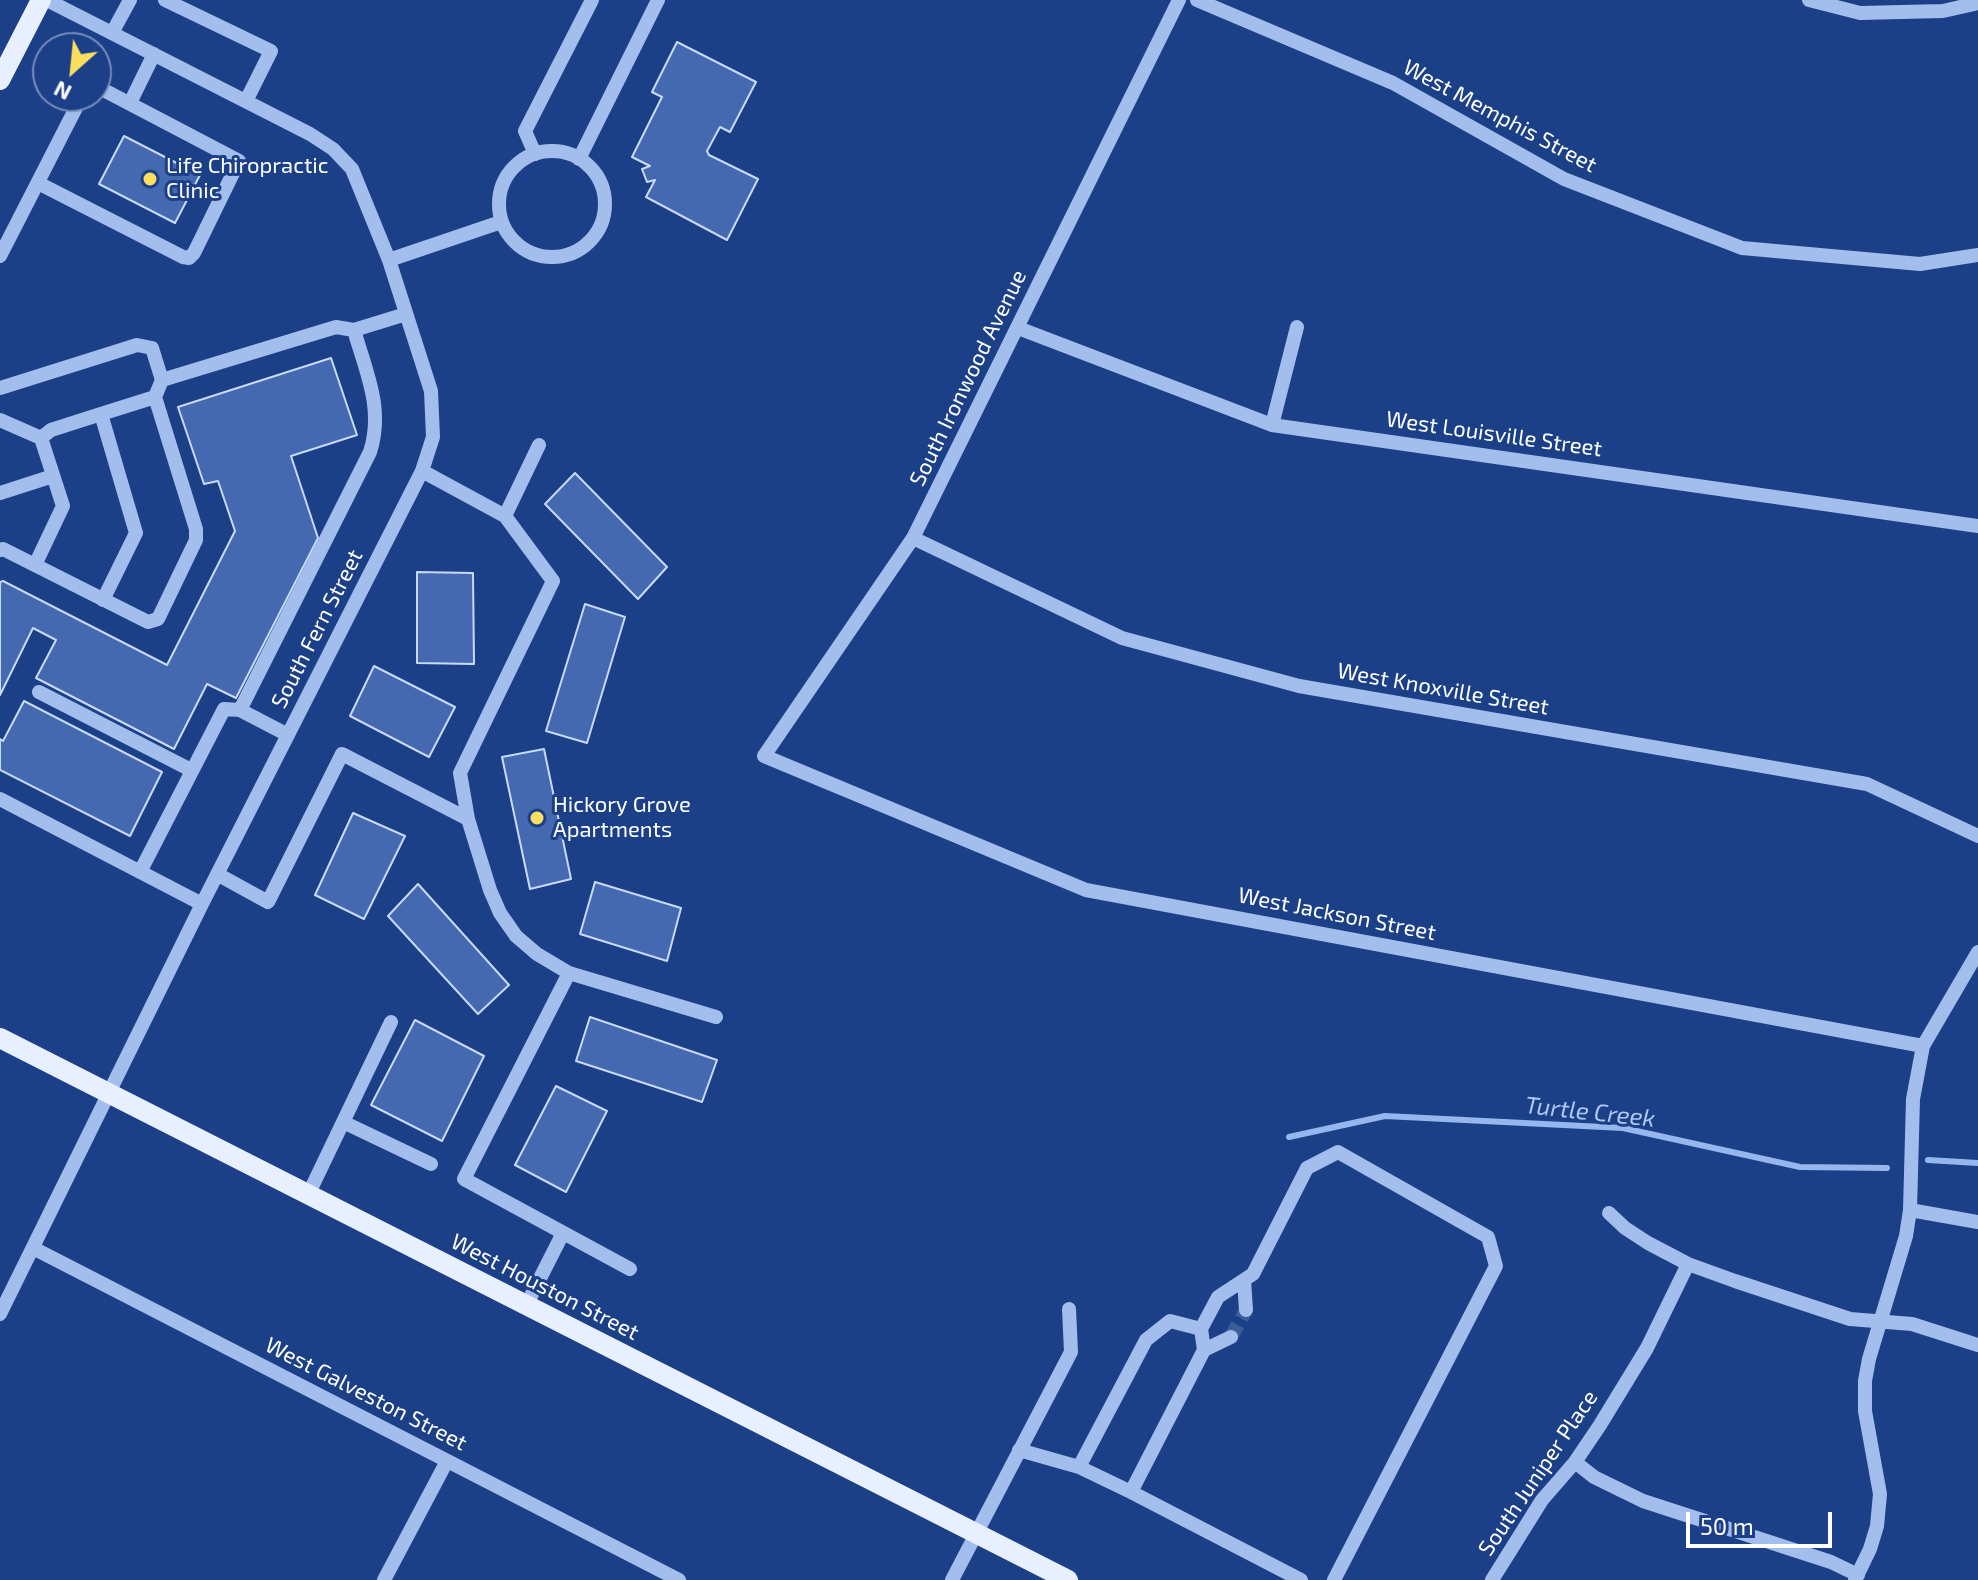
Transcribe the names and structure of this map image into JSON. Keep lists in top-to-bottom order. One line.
{"streets":{"main road":["West Houston Street"],"street":["West Memphis Street","South Ironwood Avenue","West Louisville Street","South Fern Street","West Knoxville Street","West Jackson Street","West Galveston Street","South Juniper Place"]},"crossings":[["South Ironwood Avenue","West Louisville Street"],["South Ironwood Avenue","West Knoxville Street"],["South Ironwood Avenue","West Jackson Street"],["South Fern Street","West Houston Street"],["South Fern Street","West Galveston Street"]],"water":["Turtle Creek"],"places":["Life Chiropractic Clinic","Hickory Grove Apartments"],"scale_bar":"50 m","north":"bottom left"}
